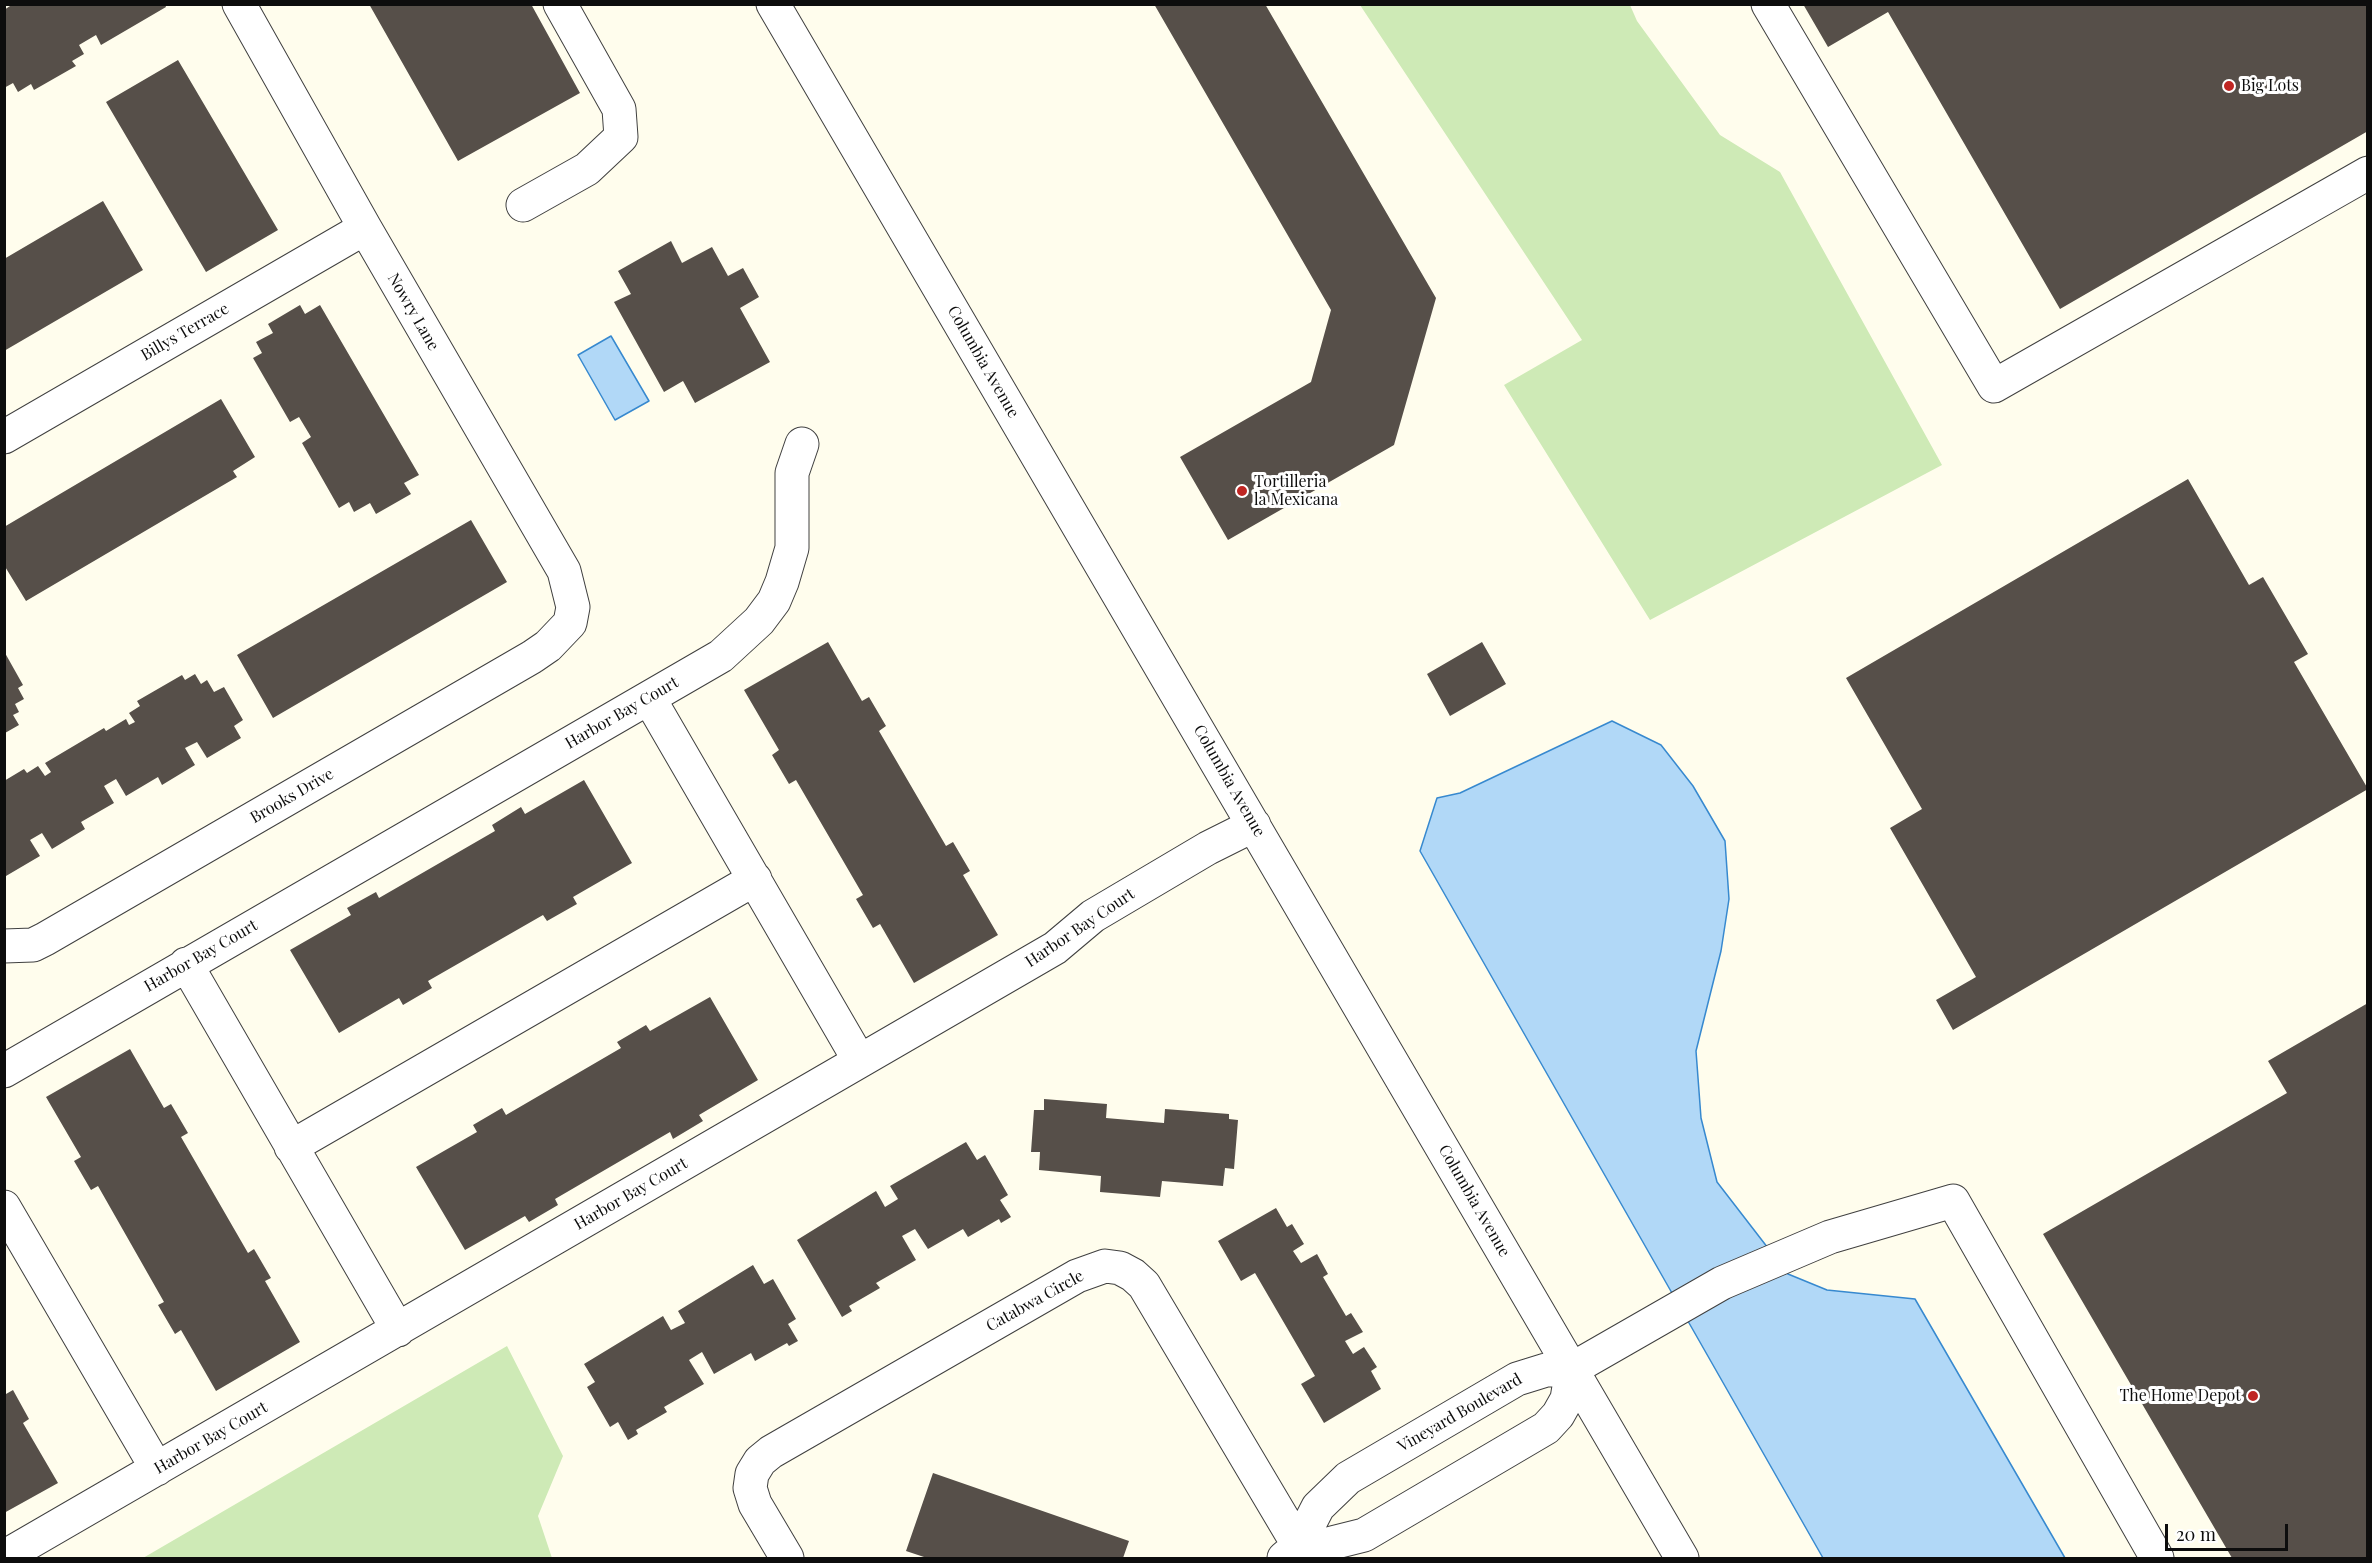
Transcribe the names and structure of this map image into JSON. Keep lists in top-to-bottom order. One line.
{"streets":{"street":["Nowry Lane","Billys Terrace","Columbia Avenue","Harbor Bay Court","Brooks Drive","Catabwa Circle","Vineyard Boulevard"]},"crossings":[["Nowry Lane","Billys Terrace"],["Nowry Lane","Brooks Drive"],["Columbia Avenue","Harbor Bay Court"],["Columbia Avenue","Vineyard Boulevard"],["Catabwa Circle","Vineyard Boulevard"]],"places":["Big Lots","Tortilleria la Mexicana","The Home Depot"],"scale_bar":"20 m"}
